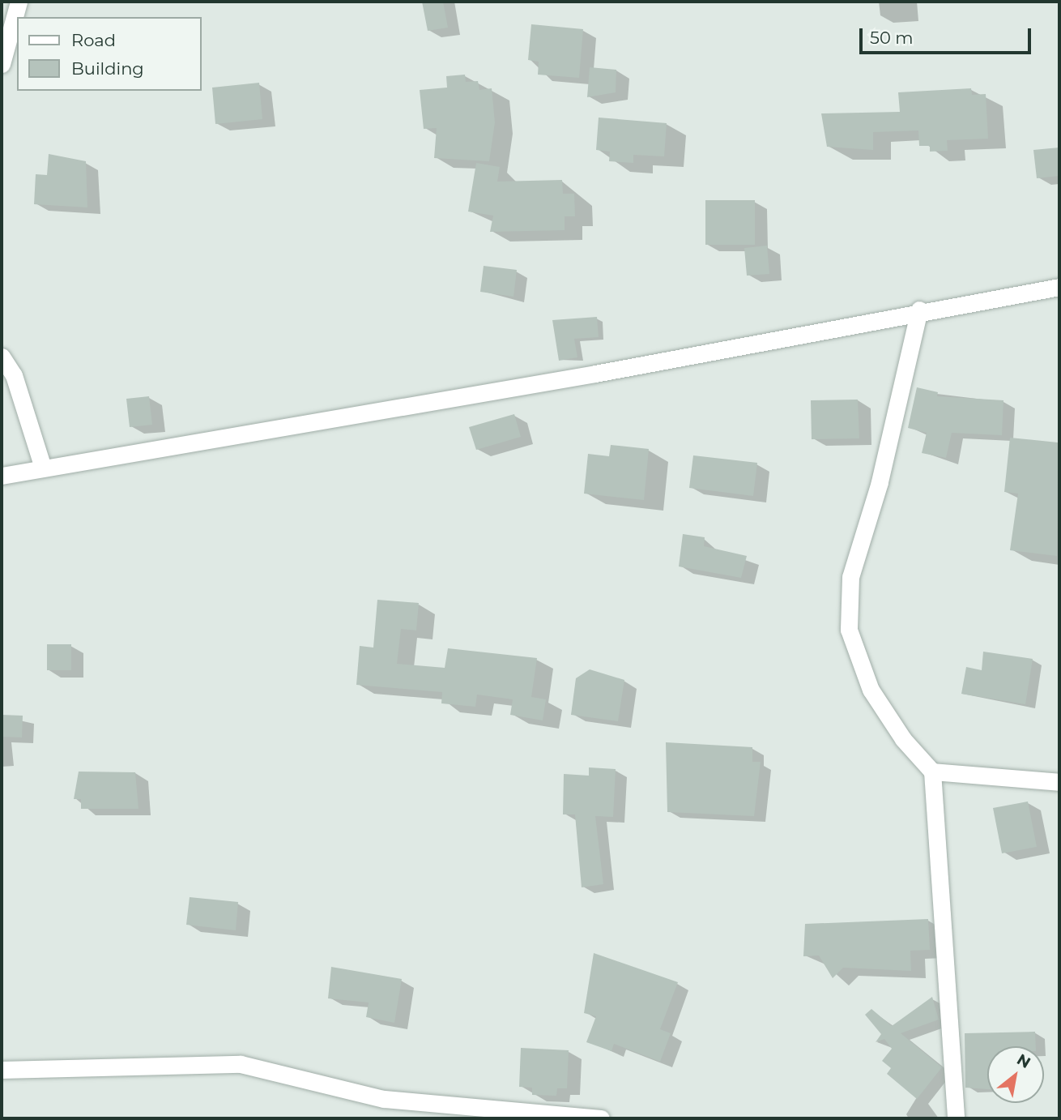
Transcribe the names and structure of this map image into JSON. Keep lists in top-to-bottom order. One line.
{"legend":["Road","Building"],"scale_bar":"50 m","north":"top right"}
